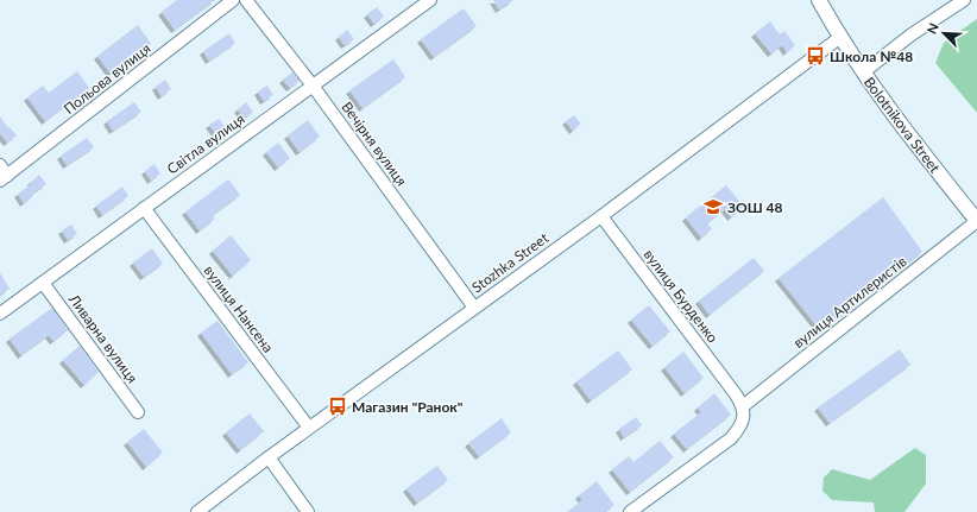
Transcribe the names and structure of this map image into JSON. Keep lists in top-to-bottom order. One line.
{"streets":{"main road":["Bolotnikova Street"],"street":["Польова вулиця","Світла вулиця","Вечірня вулиця","Stozhka Street","вулиця Бурденко","вулиця Артилеристів","вулиця Нансена","Ливарна вулиця"]},"crossings":[["Bolotnikova Street","Stozhka Street"],["Bolotnikova Street","вулиця Артилеристів"],["Світла вулиця","Вечірня вулиця"],["Світла вулиця","вулиця Нансена"],["Світла вулиця","Ливарна вулиця"],["Вечірня вулиця","Stozhka Street"],["Stozhka Street","вулиця Бурденко"],["Stozhka Street","вулиця Нансена"],["вулиця Бурденко","вулиця Артилеристів"]],"places":{"bus stop":["Школа №48","Магазин \"Ранок\""],"school or university":["ЗОШ 48"]},"north":"top left"}
